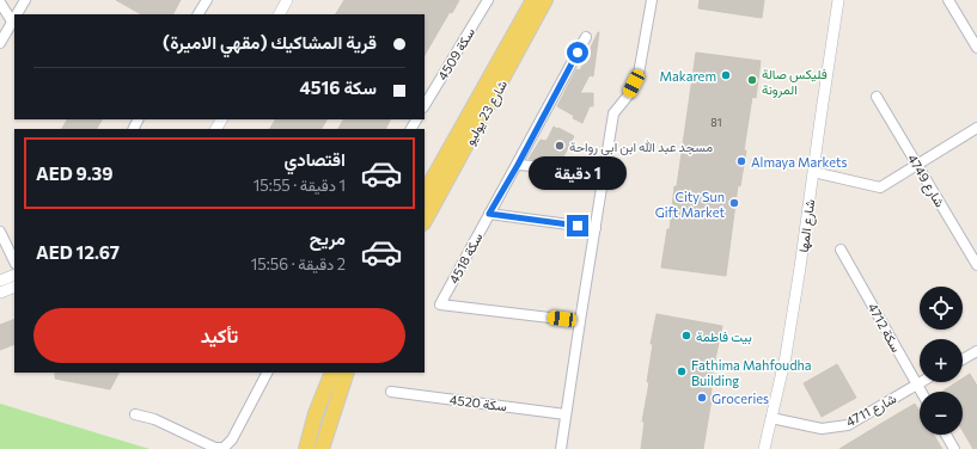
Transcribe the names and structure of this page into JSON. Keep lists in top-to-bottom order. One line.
{"streets":{"main road":["شارع 23 يوليو"],"street":["سكة 4509","4749 شارع","شارع المها","سكة 4518","سكة 4712","سكة 4520","4711 شارع"]},"crossings":[["شارع المها","4711 شارع"],["سكة 4712","4711 شارع"]],"places":["Makarem","فليكس صالة المرونة","مسجد عبد الله ابن ابي رواحة","Almaya Markets","City Sun Gift Market","بيت فاطمة","Fathima Mahfoudha Building","Groceries"],"house_numbers":["81"],"page":{"banner":["قرية المشاكيك (مقهي الاميرة)","سكة 4516"],"list":[{"name":"اقتصادي","note":"1 دقيقة · 15:55","value":"AED 9.39"},{"name":"مريح","note":"2 دقيقة · 15:56","value":"AED 12.67"}],"bubble":"1 دقيقة","map_buttons":["+","−"],"buttons":"تأكيد"}}
